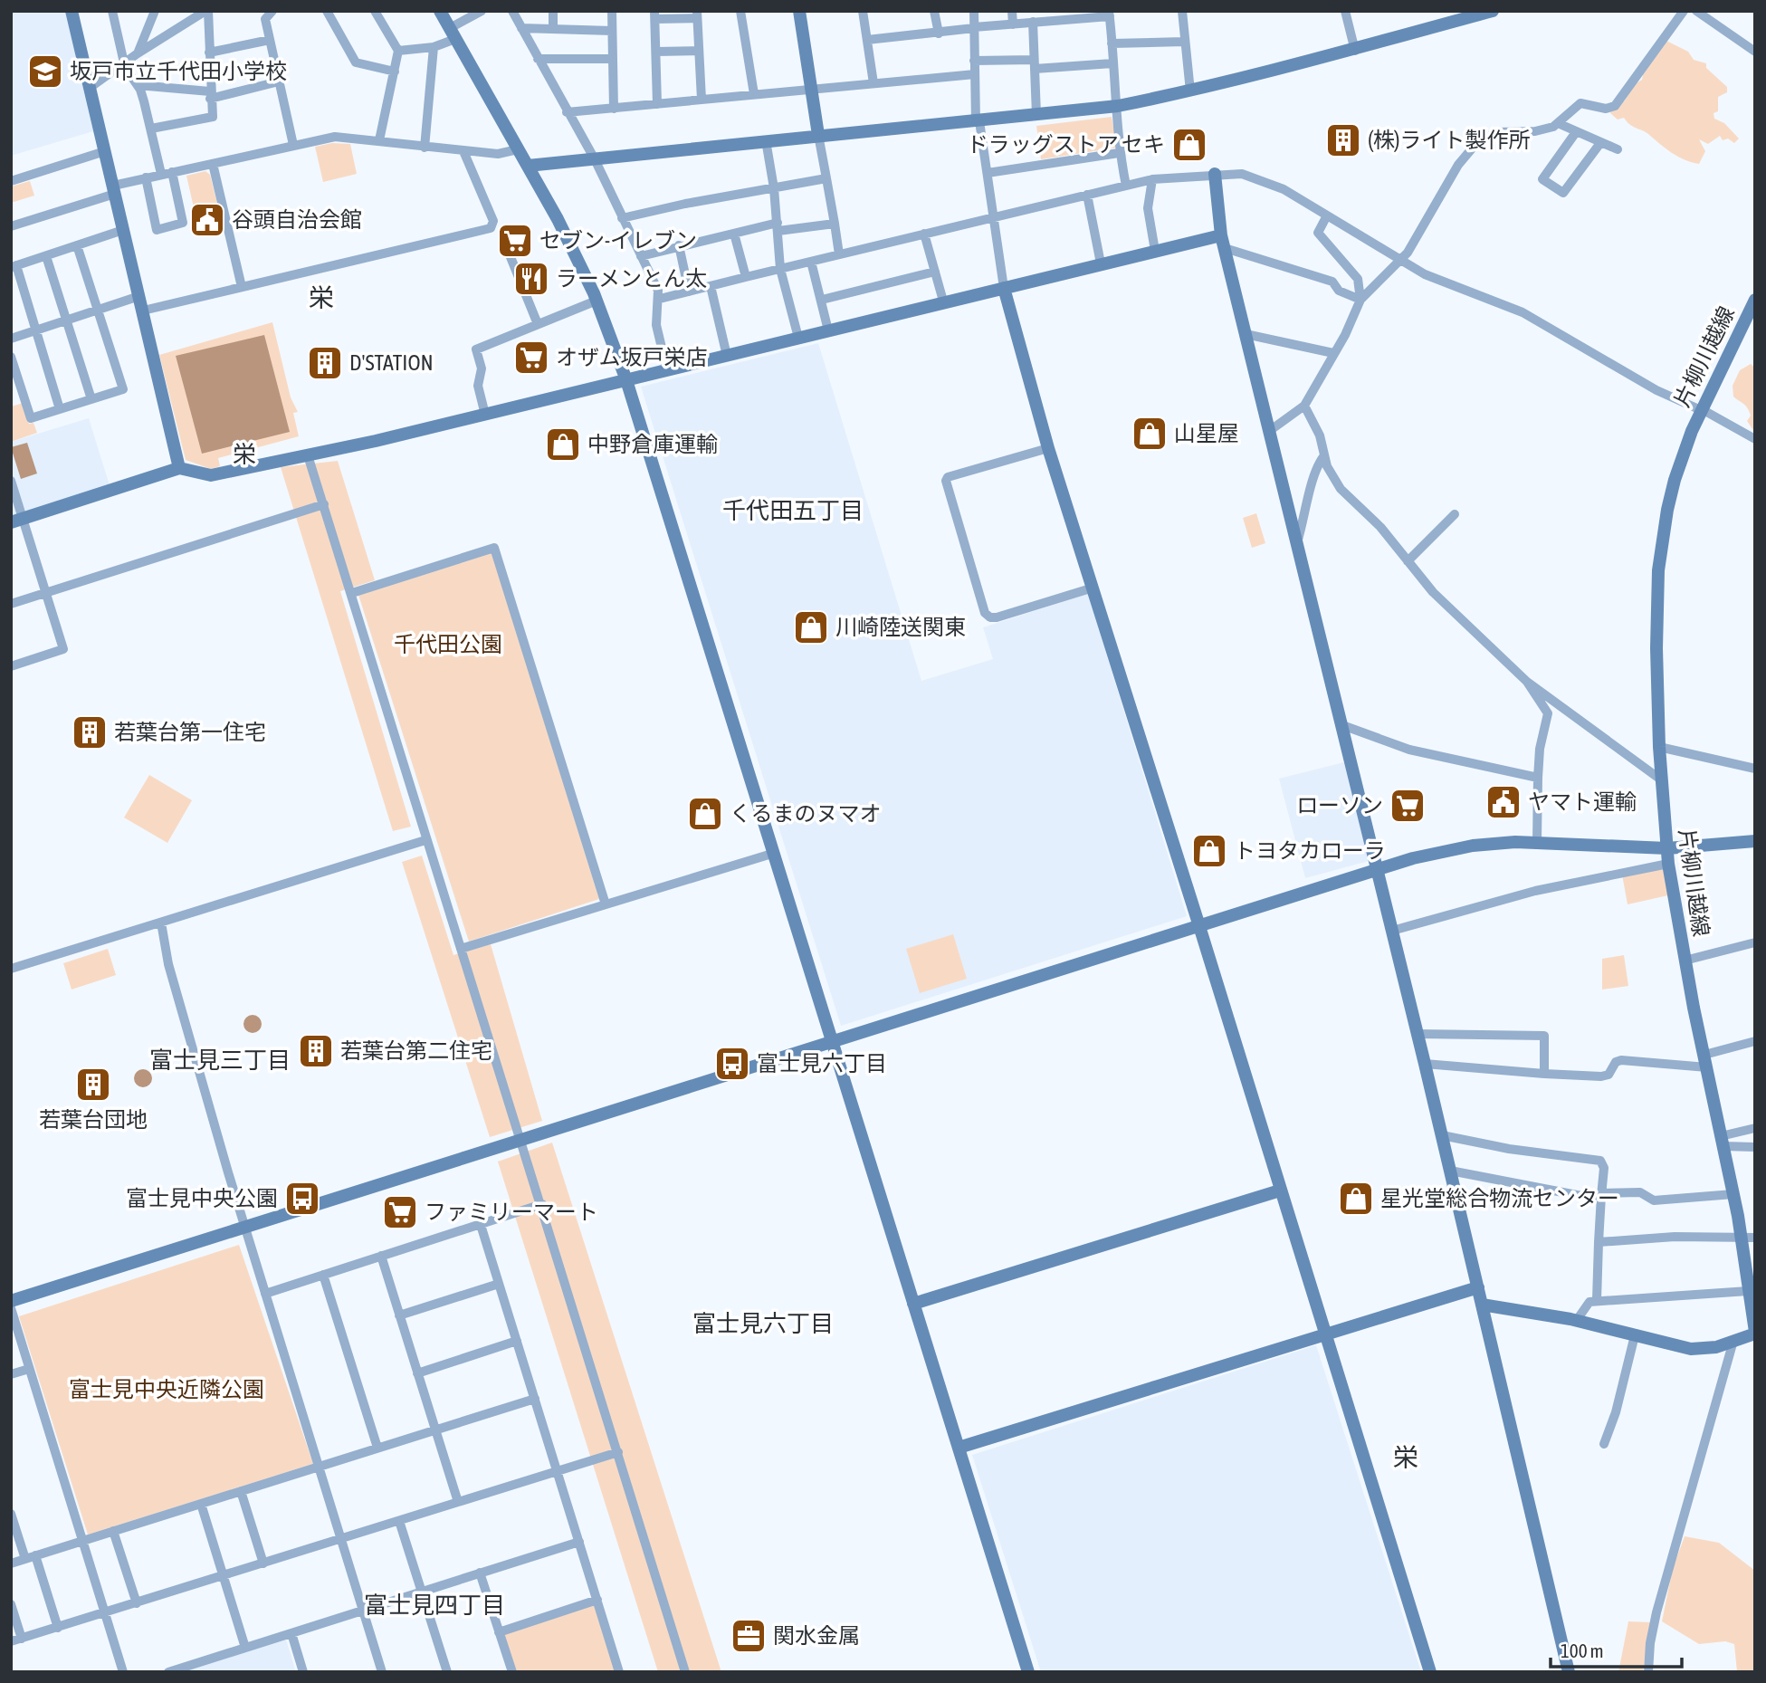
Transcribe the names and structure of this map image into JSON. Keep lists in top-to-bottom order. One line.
{"streets":{"street":["片柳川越線"]},"districts":["栄","栄","千代田五丁目","富士見三丁目","富士見六丁目","栄","富士見四丁目"],"parks":["千代田公園","富士見中央近隣公園"],"places":{"school or university":["坂戸市立千代田小学校"],"building":["(株)ライト製作所","D'STATION","若葉台第一住宅","若葉台第二住宅","若葉台団地"],"shop":["ドラッグストア セキ","山星屋","中野倉庫運輸","川崎陸送関東","くるまのヌマオ","トヨタカローラ","星光堂総合物流センター"],"public building":["谷頭自治会館","ヤマト運輸"],"supermarket":["セブン-イレブン","オザム坂戸栄店","ローソン","ファミリーマート"],"restaurant":["ラーメンとん太"],"bus stop":["富士見六丁目","富士見中央公園"],"office":["関水金属"]},"scale_bar":"100 m"}
